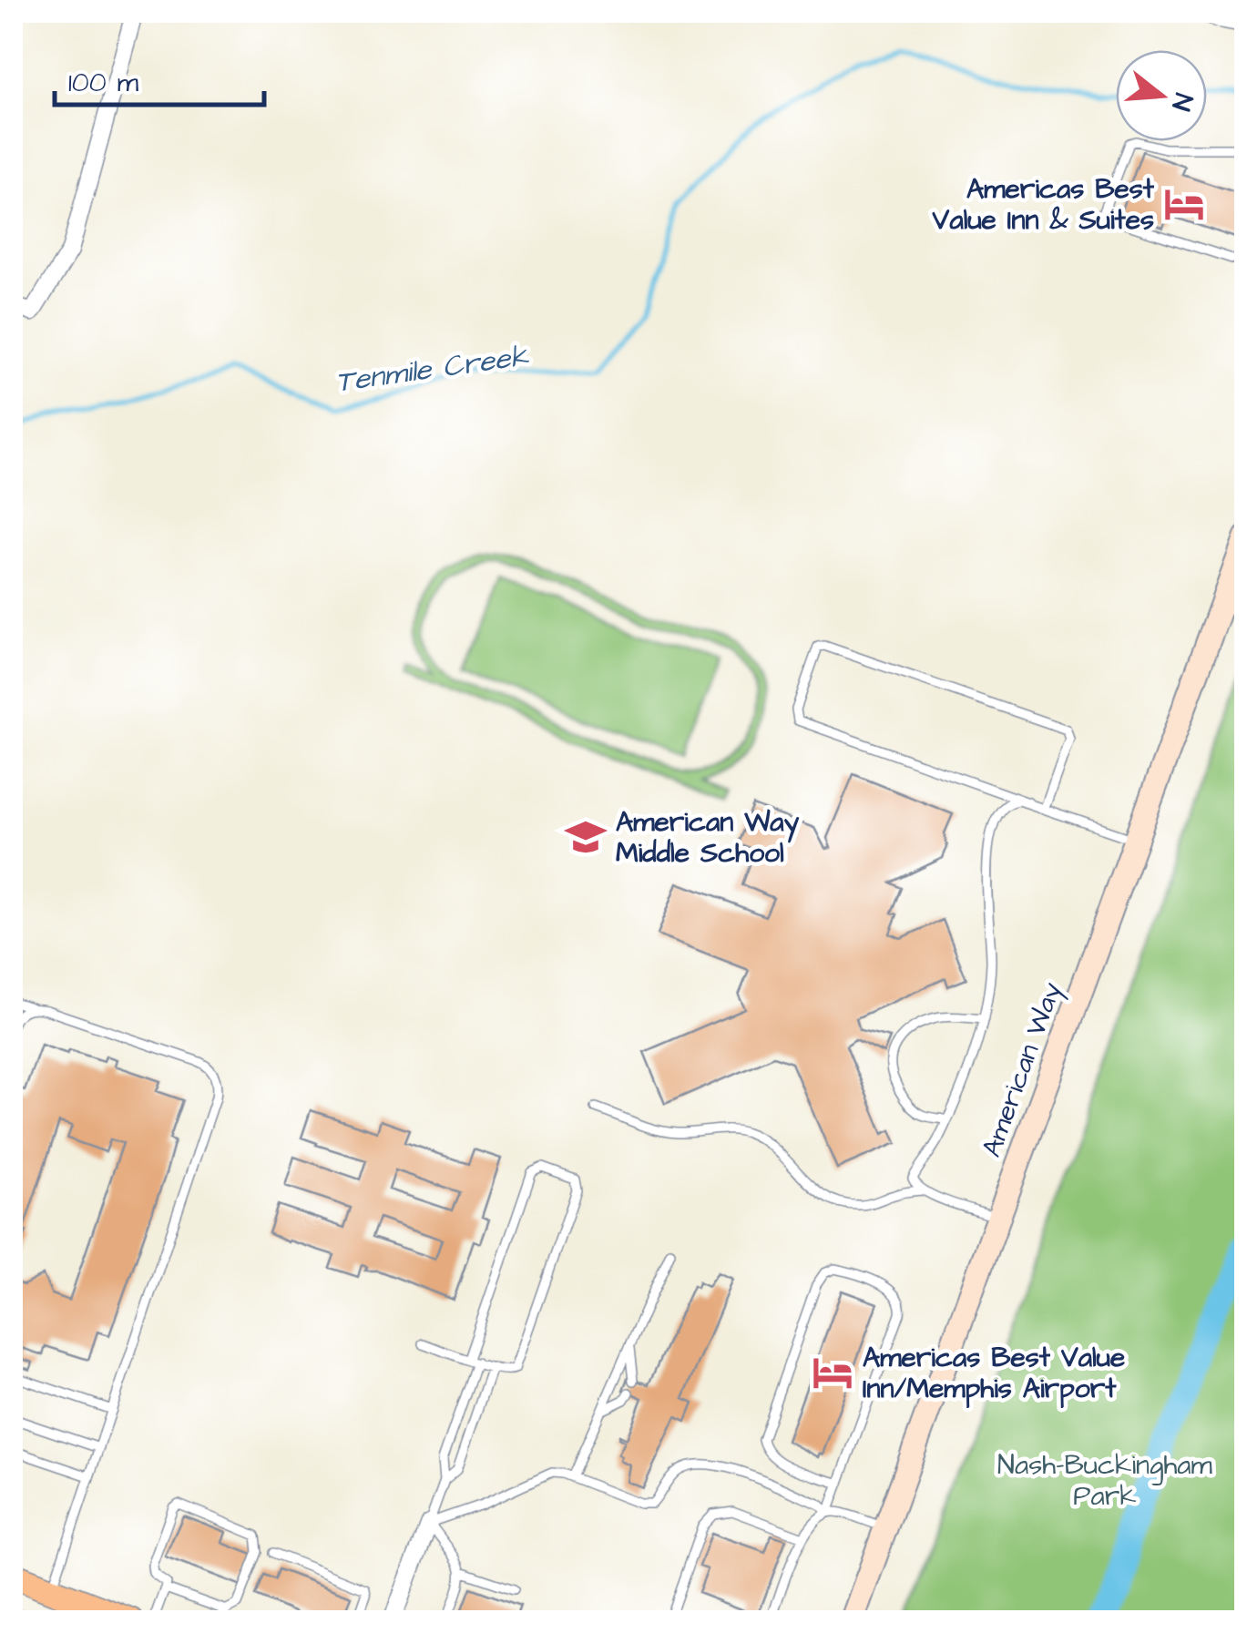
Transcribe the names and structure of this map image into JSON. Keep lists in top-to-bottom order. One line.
{"streets":{"main road":["American Way"]},"water":["Tenmile Creek"],"parks":["Nash-Buckingham Park"],"places":{"hotel":["Americas Best Value Inn & Suites","Americas Best Value Inn/Memphis Airport"],"school or university":["American Way Middle School"]},"scale_bar":"100 m","north":"right"}
